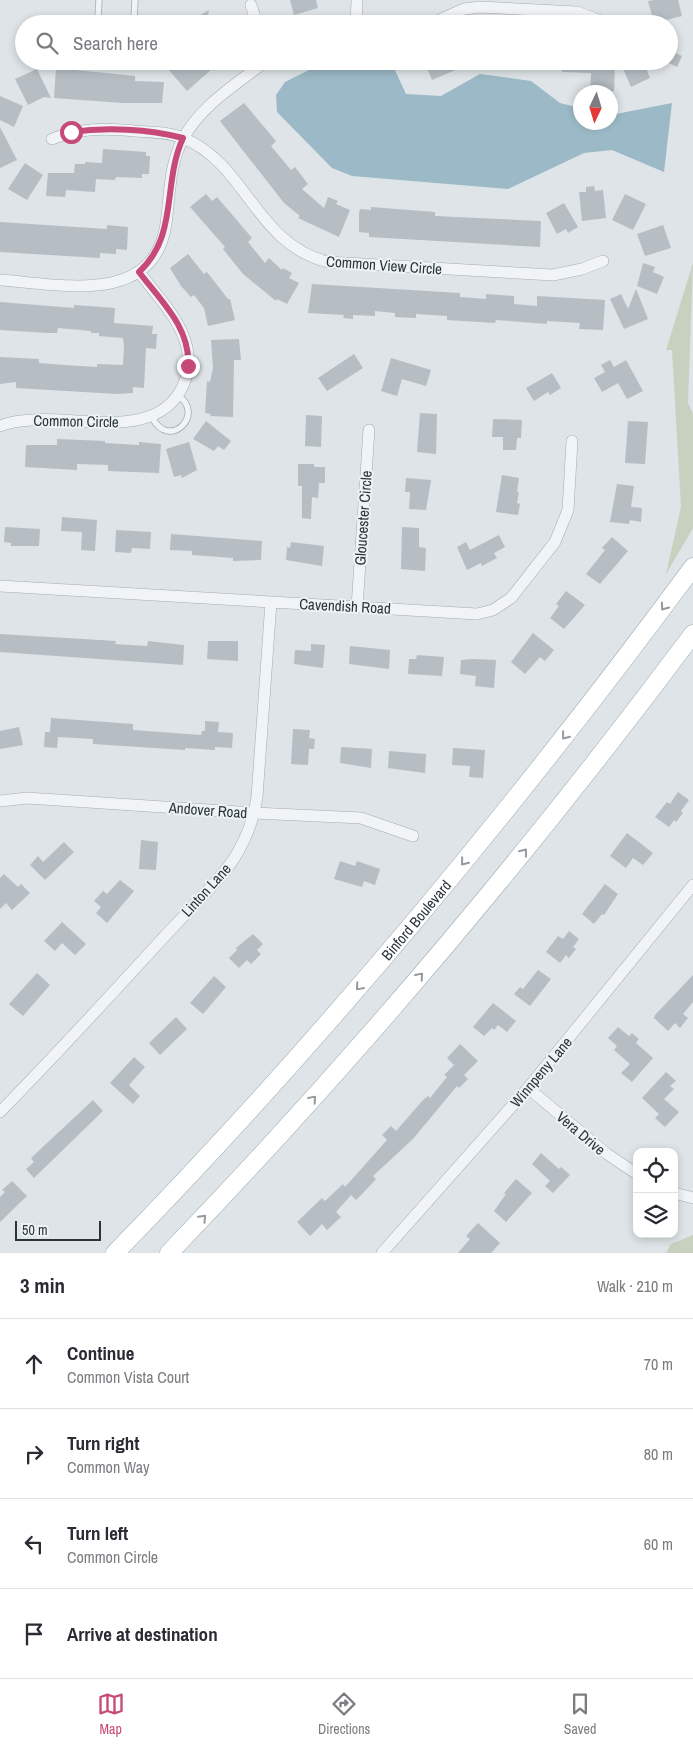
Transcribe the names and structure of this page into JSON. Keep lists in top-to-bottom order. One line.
{"streets":{"main road":["Binford Boulevard"],"street":["Common View Circle","Common Circle","Gloucester Circle","Cavendish Road","Andover Road","Linton Lane","Winnpeny Lane","Vera Drive"]},"crossings":[["Gloucester Circle","Cavendish Road"],["Cavendish Road","Linton Lane"],["Andover Road","Linton Lane"],["Winnpeny Lane","Vera Drive"]],"scale_bar":"50 m","north":"bottom","page":{"search":"Search here","scale":"50 m","heading":["3 min","Walk · 210 m"],"list":[["Continue","Common Vista Court","70 m"],["Turn right","Common Way","80 m"],["Turn left","Common Circle","60 m"],"Arrive at destination"],"nav":["Map","Directions","Saved"]}}
